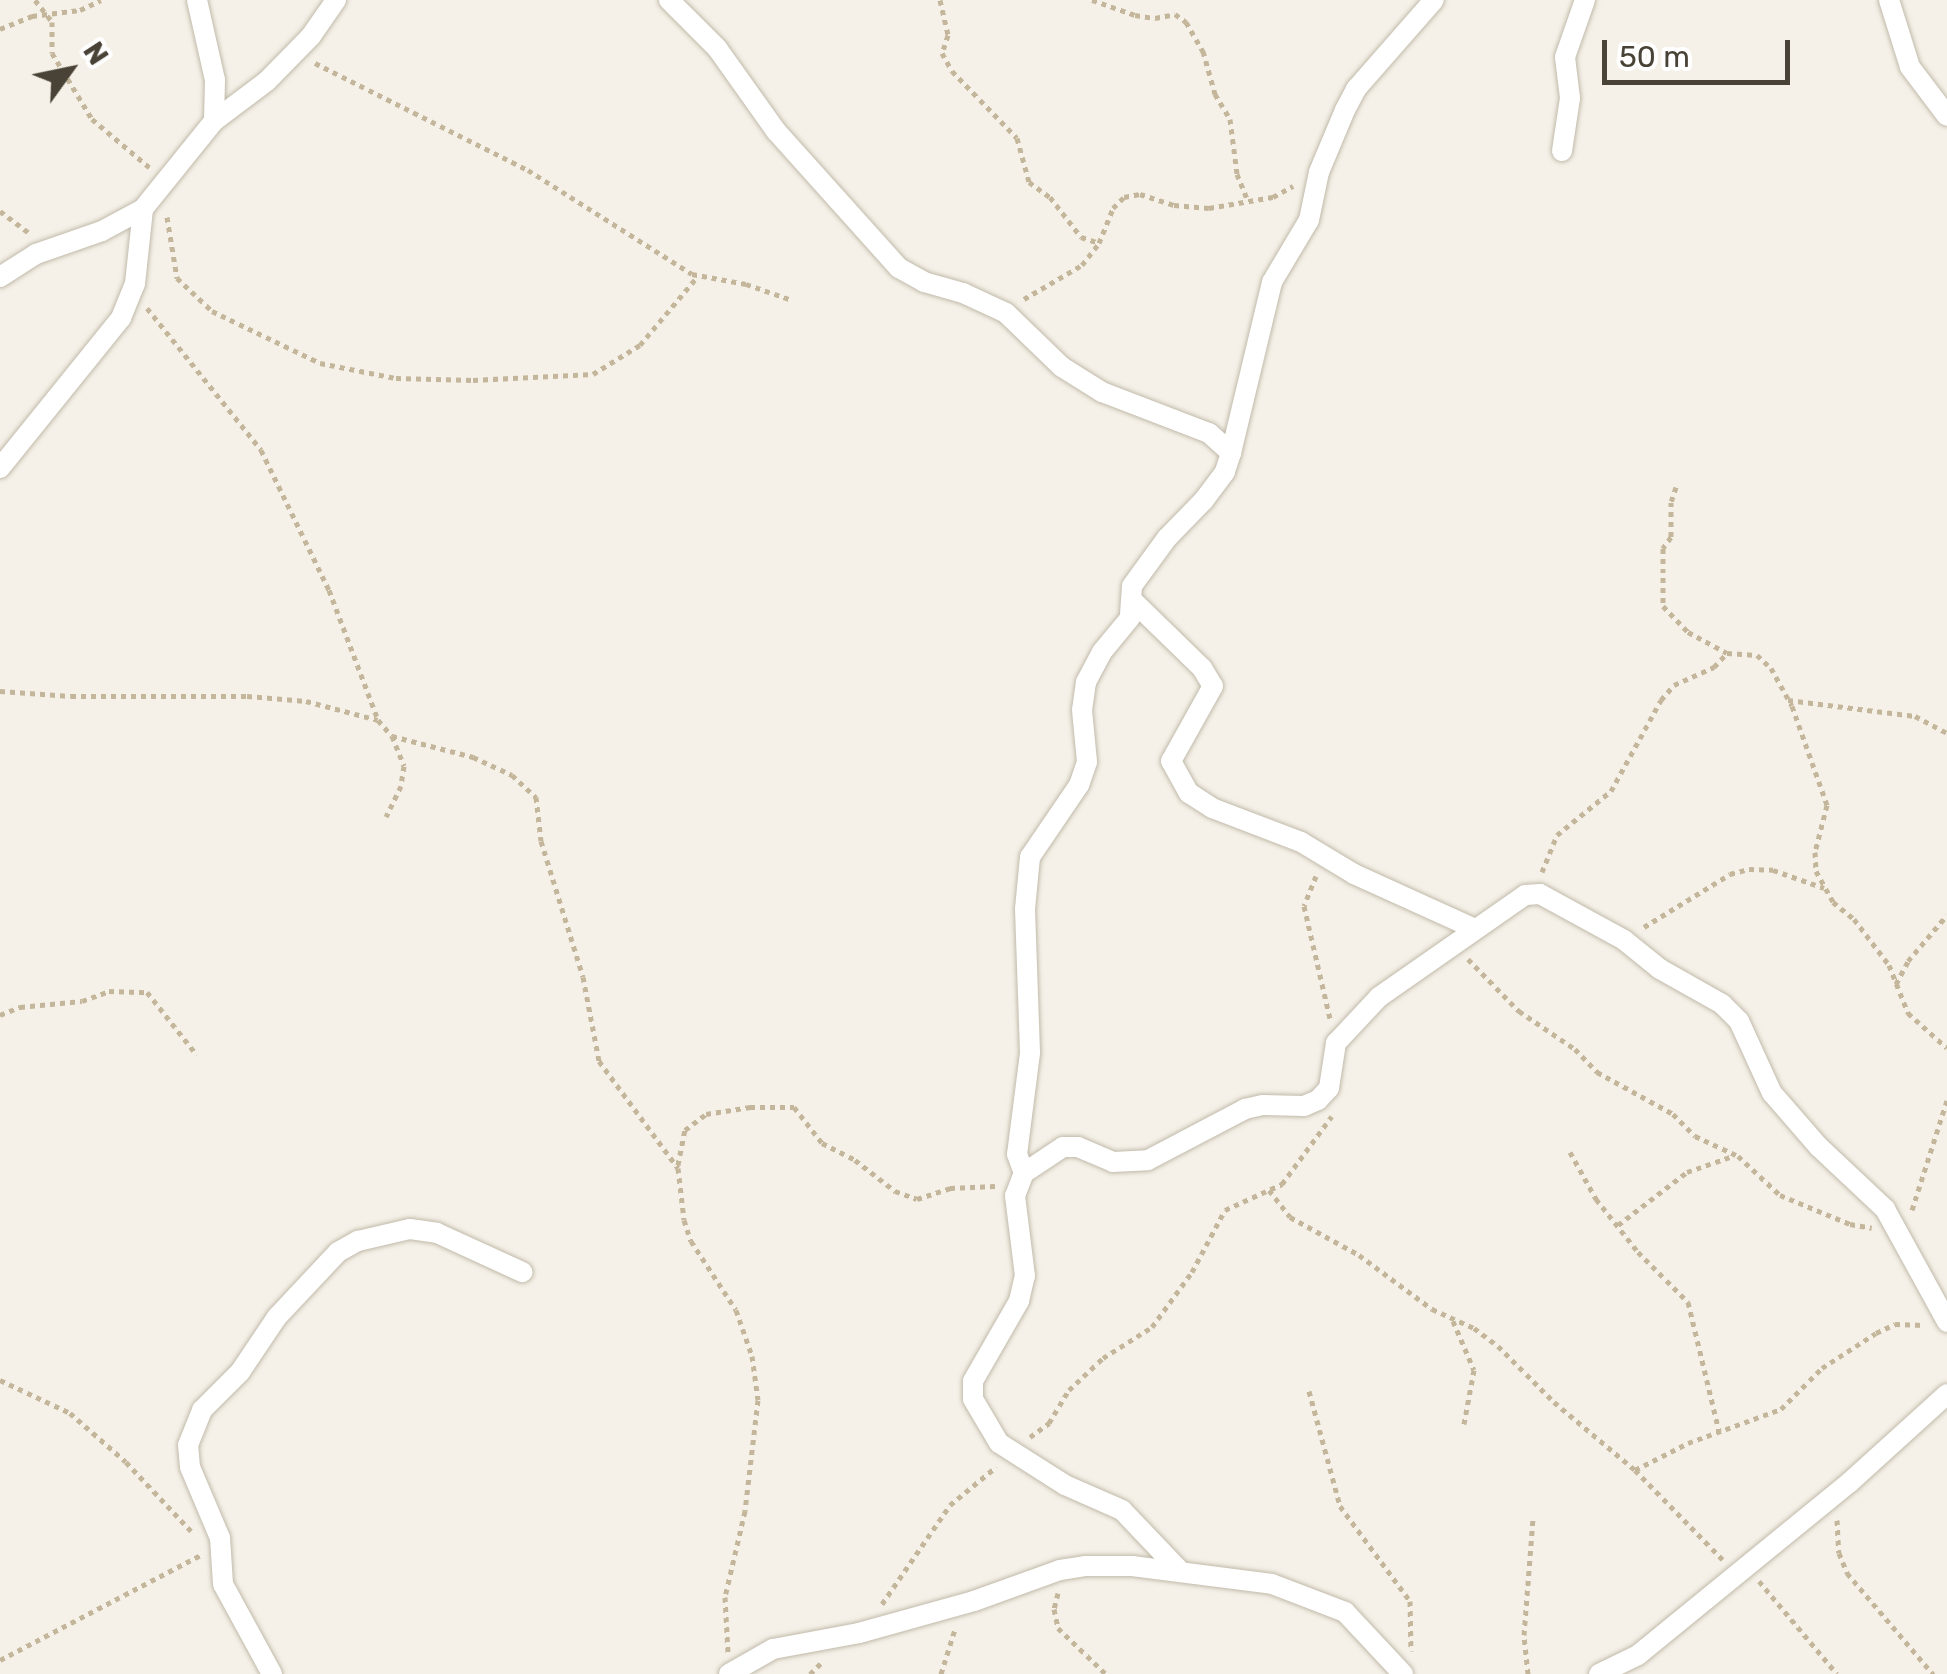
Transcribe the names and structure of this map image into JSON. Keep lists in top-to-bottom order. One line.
{"scale_bar":"50 m","north":"top right"}
